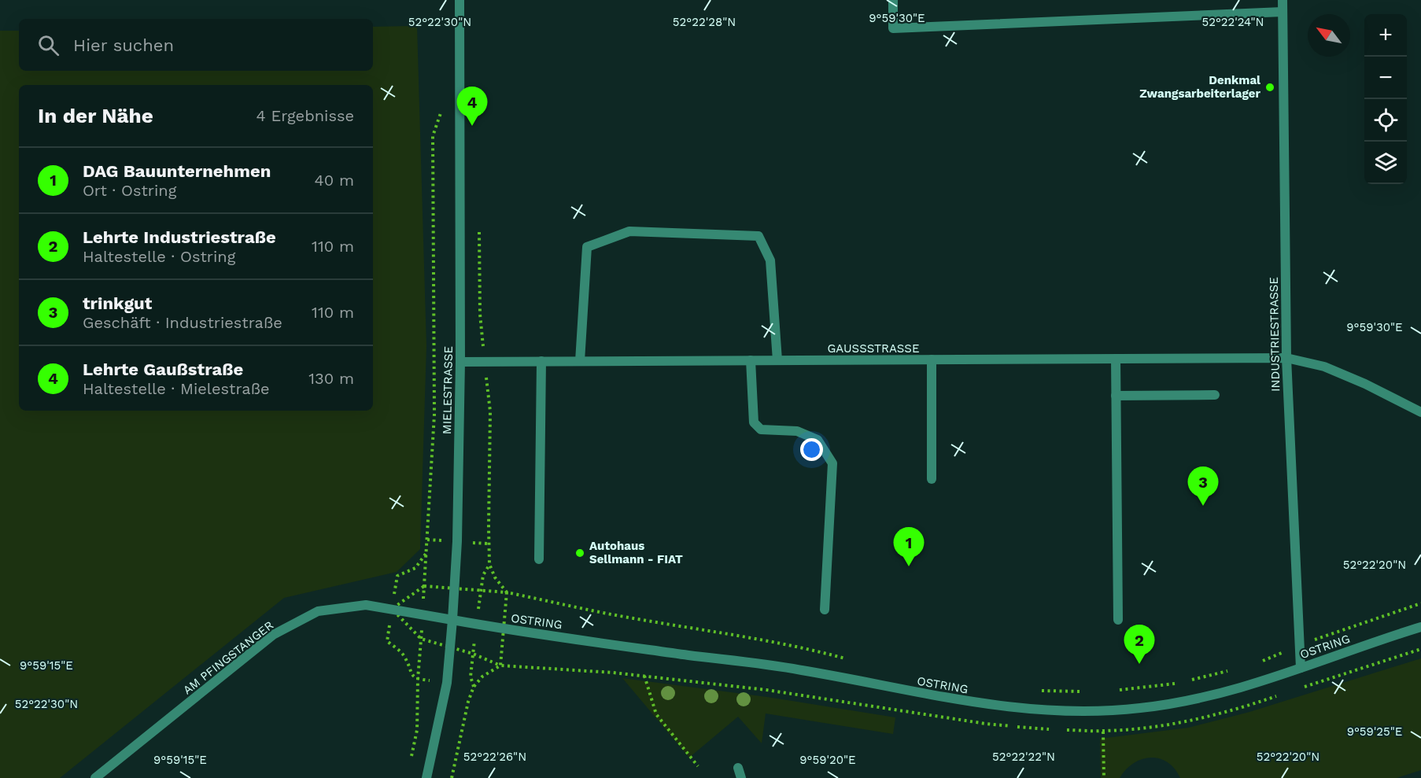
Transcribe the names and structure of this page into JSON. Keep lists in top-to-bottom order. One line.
{"streets":{"street":["INDUSTRIESTRASSE","GAUSSSTRASSE","MIELESTRASSE","OSTRING","AM PFINGSTANGER"]},"crossings":[["INDUSTRIESTRASSE","GAUSSSTRASSE"],["INDUSTRIESTRASSE","OSTRING"],["GAUSSSTRASSE","MIELESTRASSE"],["MIELESTRASSE","OSTRING"],["MIELESTRASSE","AM PFINGSTANGER"],["OSTRING","AM PFINGSTANGER"]],"places":["Denkmal Zwangsarbeiterlager","Autohaus Sellmann - FIAT"],"north":"top left","page":{"map_buttons":["+","−"],"search":"Hier suchen","heading":["In der Nähe","4 Ergebnisse"],"pins":["4","3","1","2"],"list":[{"mark":"1","name":"DAG Bauunternehmen","note":"Ort · Ostring","value":"40 m"},{"mark":"2","name":"Lehrte Industriestraße","note":"Haltestelle · Ostring","value":"110 m"},{"mark":"3","name":"trinkgut","note":"Geschäft · Industriestraße","value":"110 m"},{"mark":"4","name":"Lehrte Gaußstraße","note":"Haltestelle · Mielestraße","value":"130 m"}]},"coordinates":["9°59'30\"E","52°22'30\"N","52°22'28\"N","52°22'24\"N","52°22'20\"N","9°59'15\"E","9°59'25\"E","52°22'26\"N","52°22'22\"N","9°59'20\"E"]}
